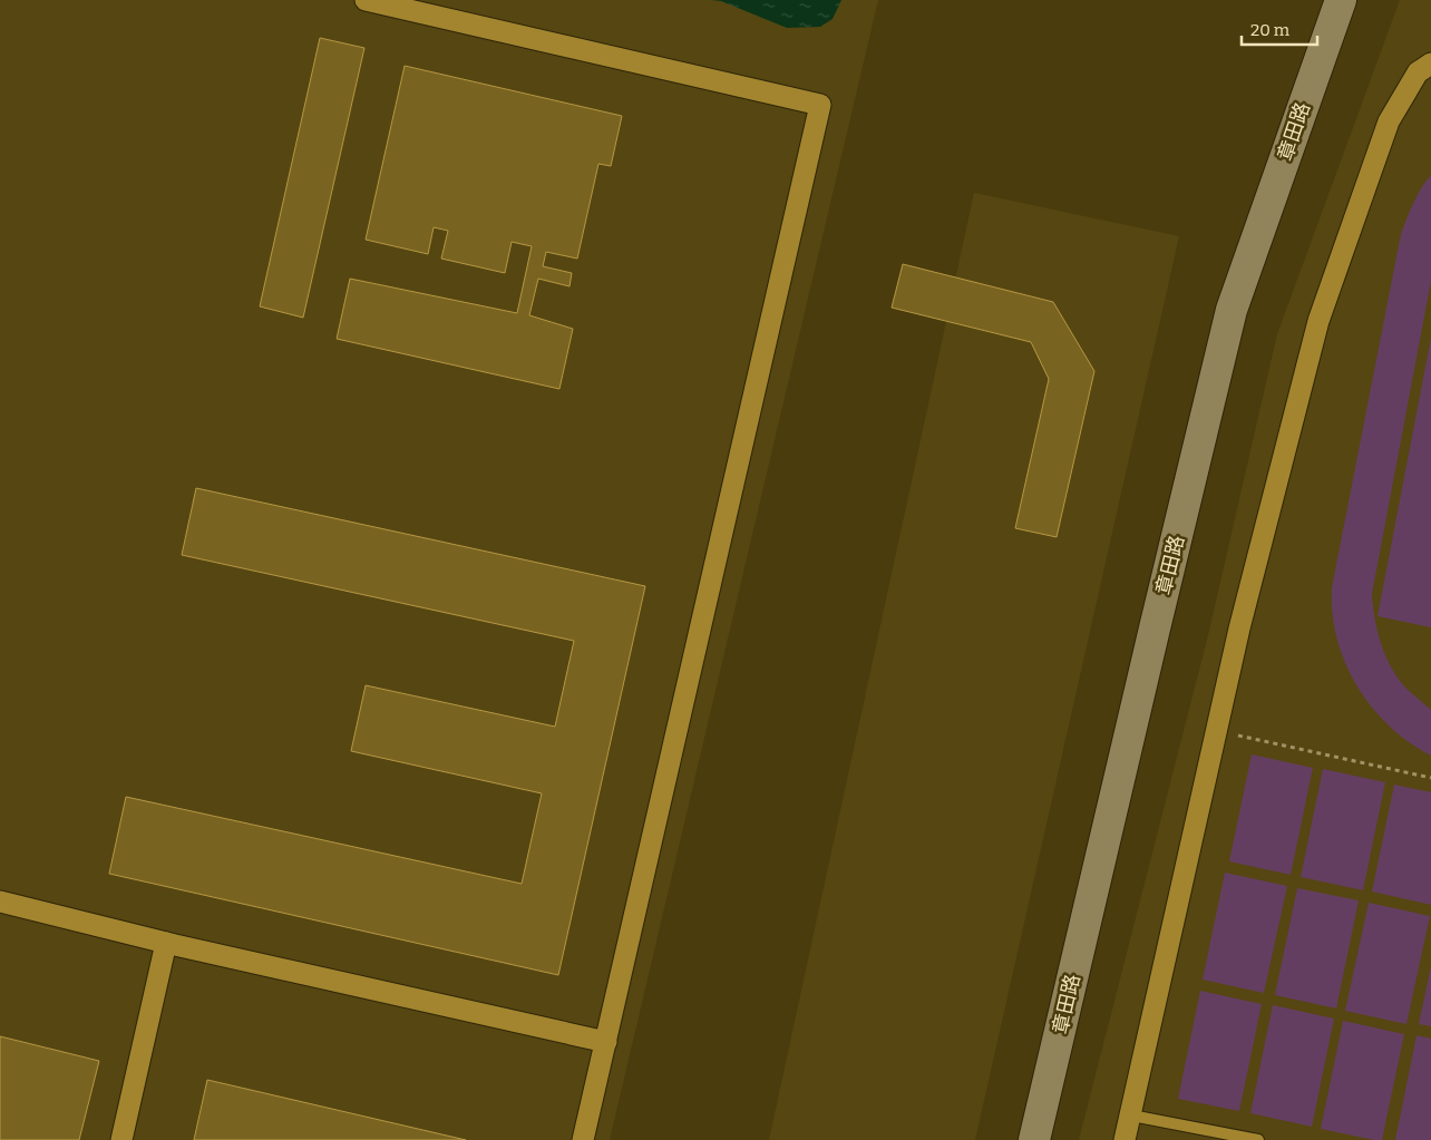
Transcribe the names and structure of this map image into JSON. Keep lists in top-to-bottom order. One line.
{"streets":{"main road":["章田路"]},"scale_bar":"20 m"}
